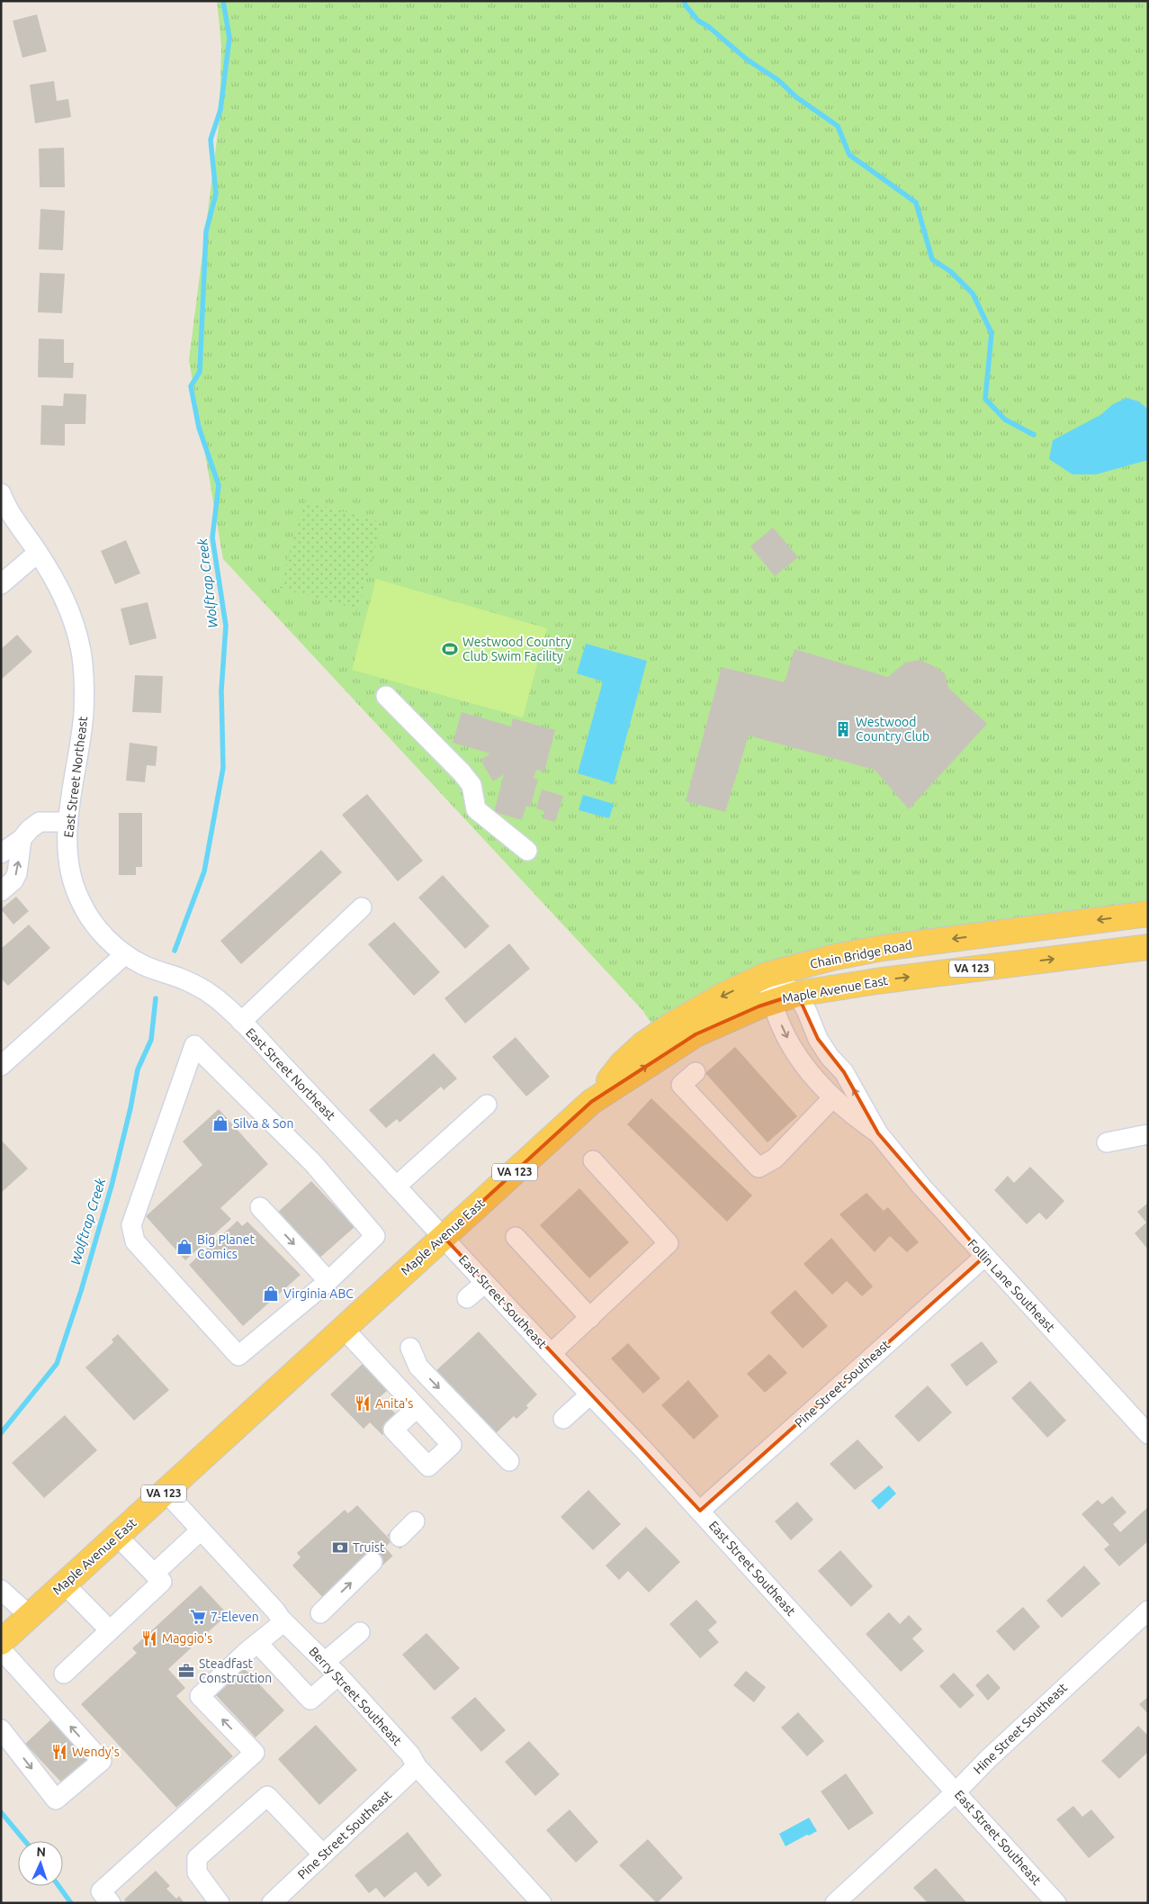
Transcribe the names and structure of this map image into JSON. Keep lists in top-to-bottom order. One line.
{"streets":{"main road":["Chain Bridge Road","VA 123","Maple Avenue East"],"street":["East Street Northeast","Follin Lane Southeast","East Street Southeast","Pine Street Southeast","Berry Street Southeast","Hine Street Southeast"]},"crossings":[["East Street Northeast","Maple Avenue East"],["East Street Northeast","East Street Southeast"],["Chain Bridge Road","Maple Avenue East"],["Chain Bridge Road","Follin Lane Southeast"],["Maple Avenue East","Follin Lane Southeast"],["Maple Avenue East","East Street Southeast"],["Maple Avenue East","Berry Street Southeast"],["Follin Lane Southeast","Pine Street Southeast"],["East Street Southeast","Pine Street Southeast"],["East Street Southeast","Hine Street Southeast"],["Pine Street Southeast","Berry Street Southeast"]],"one_way":["Chain Bridge Road","Maple Avenue East"],"water":["Wolftrap Creek"],"places":{"sports":["Westwood Country Club Swim Facility"],"building":["Westwood Country Club"],"shop":["Silva & Son","Big Planet Comics","Virginia ABC"],"restaurant":["Anita's","Maggio's","Wendy's"],"bank":["Truist"],"supermarket":["7-Eleven"],"office":["Steadfast Construction"]},"north":"top"}
